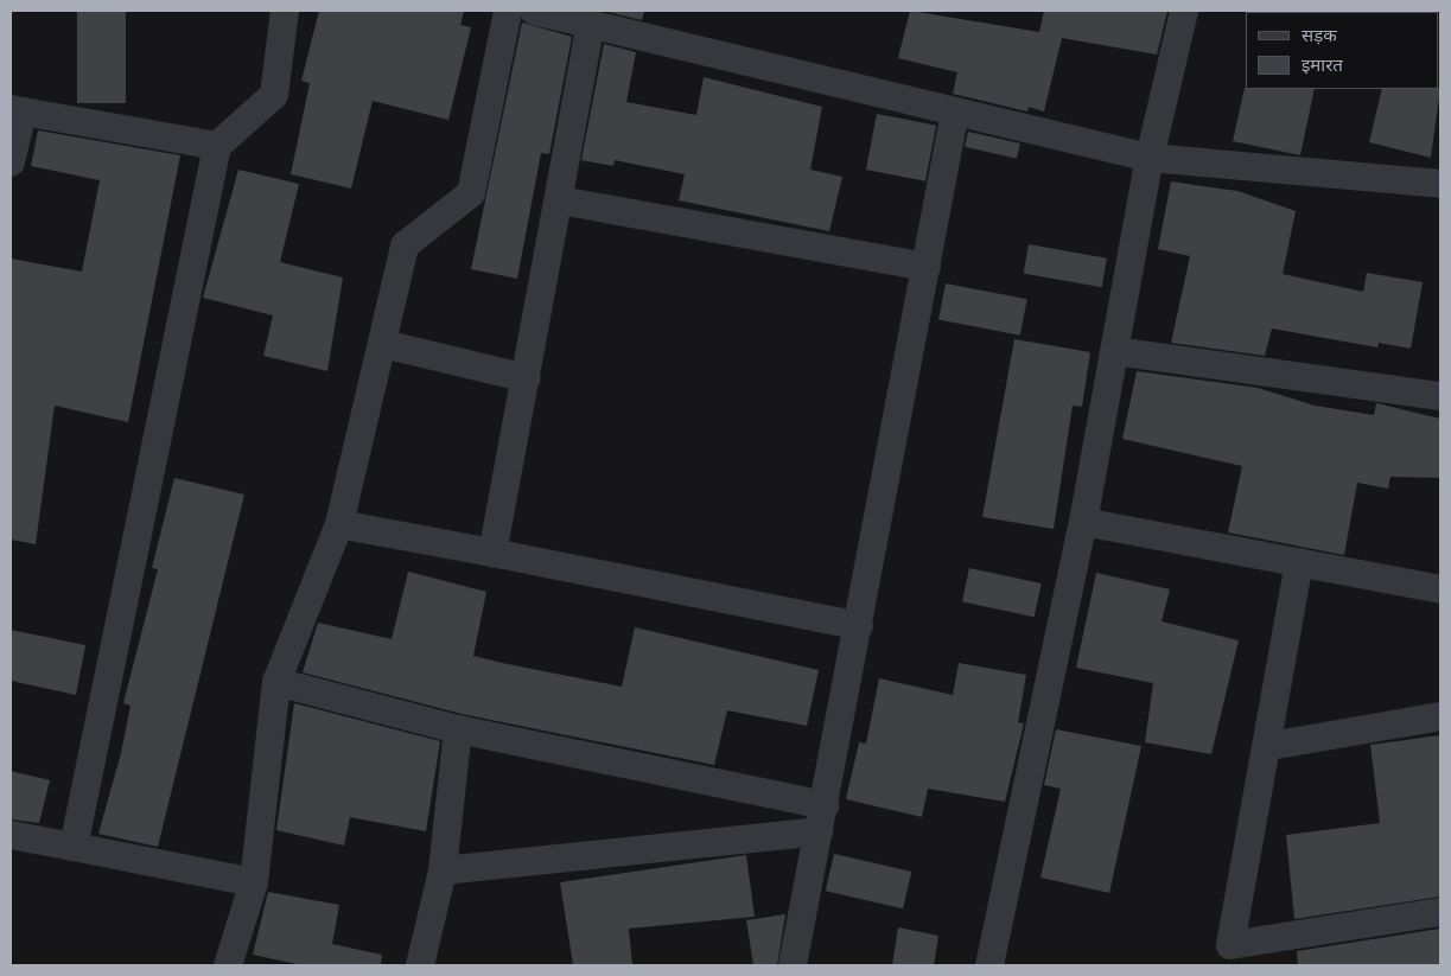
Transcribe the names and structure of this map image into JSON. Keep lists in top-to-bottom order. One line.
{"legend":["सड़क","इमारत"]}
